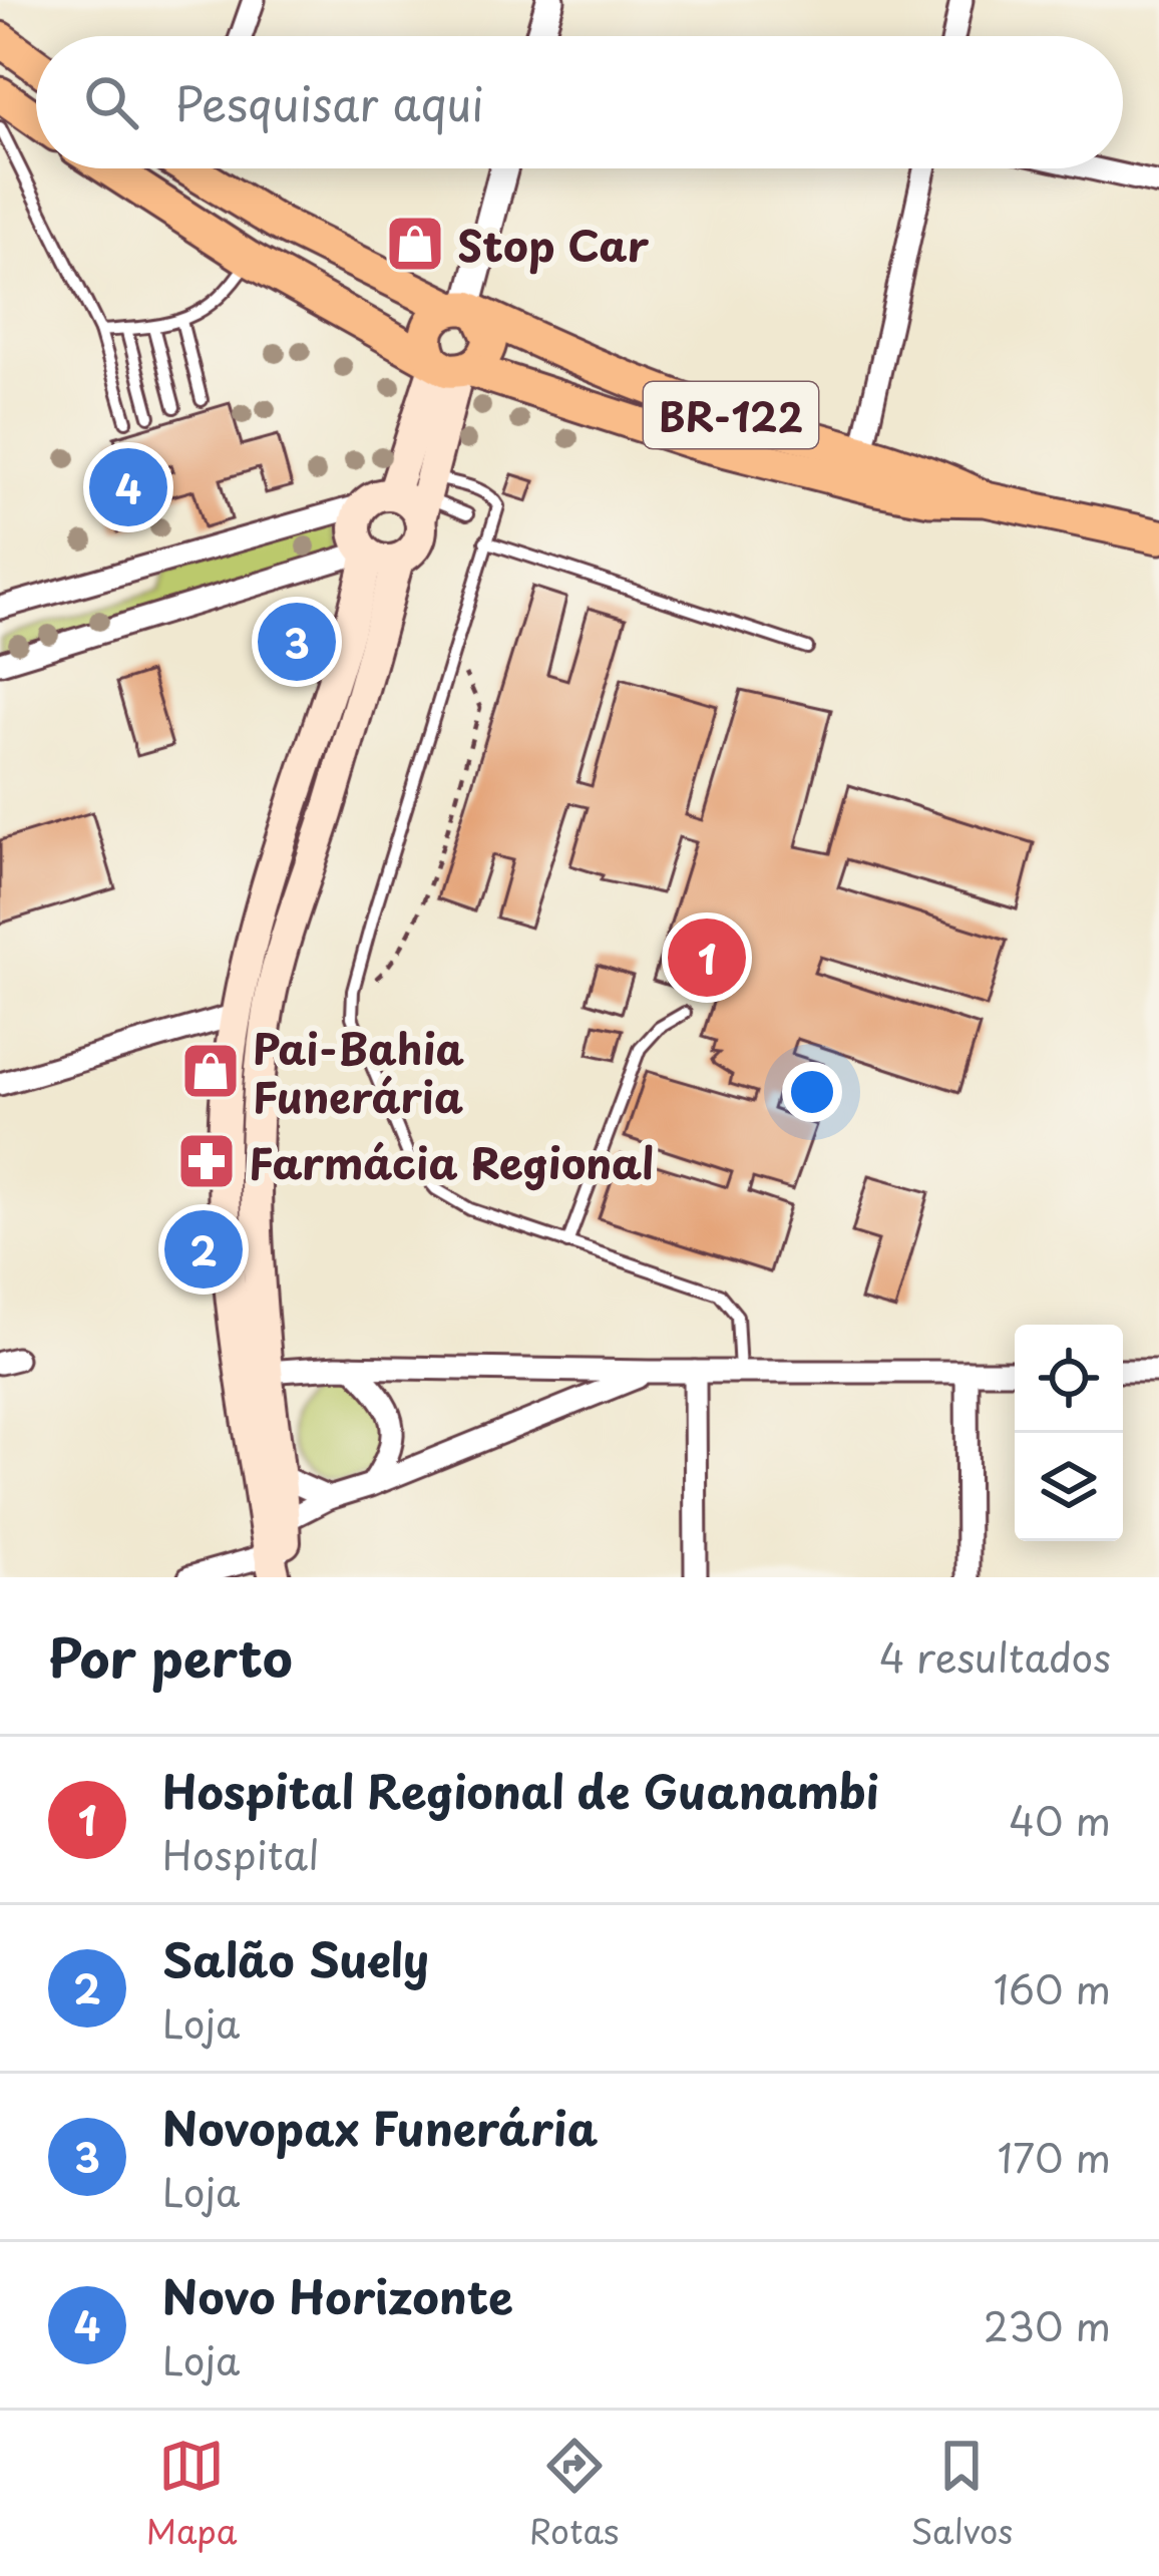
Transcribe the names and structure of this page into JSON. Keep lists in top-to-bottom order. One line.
{"streets":{"main road":["BR-122"]},"places":{"shop":["Stop Car","Pai-Bahia Funerária"],"pharmacy":["Farmácia Regional"]},"page":{"search":"Pesquisar aqui","pins":["4","3","1","2"],"heading":["Por perto","4 resultados"],"list":[{"mark":"1","name":"Hospital Regional de Guanambi","note":"Hospital","value":"40 m"},{"mark":"2","name":"Salão Suely","note":"Loja","value":"160 m"},{"mark":"3","name":"Novopax Funerária","note":"Loja","value":"170 m"},{"mark":"4","name":"Novo Horizonte","note":"Loja","value":"230 m"}],"nav":["Mapa","Rotas","Salvos"]}}
